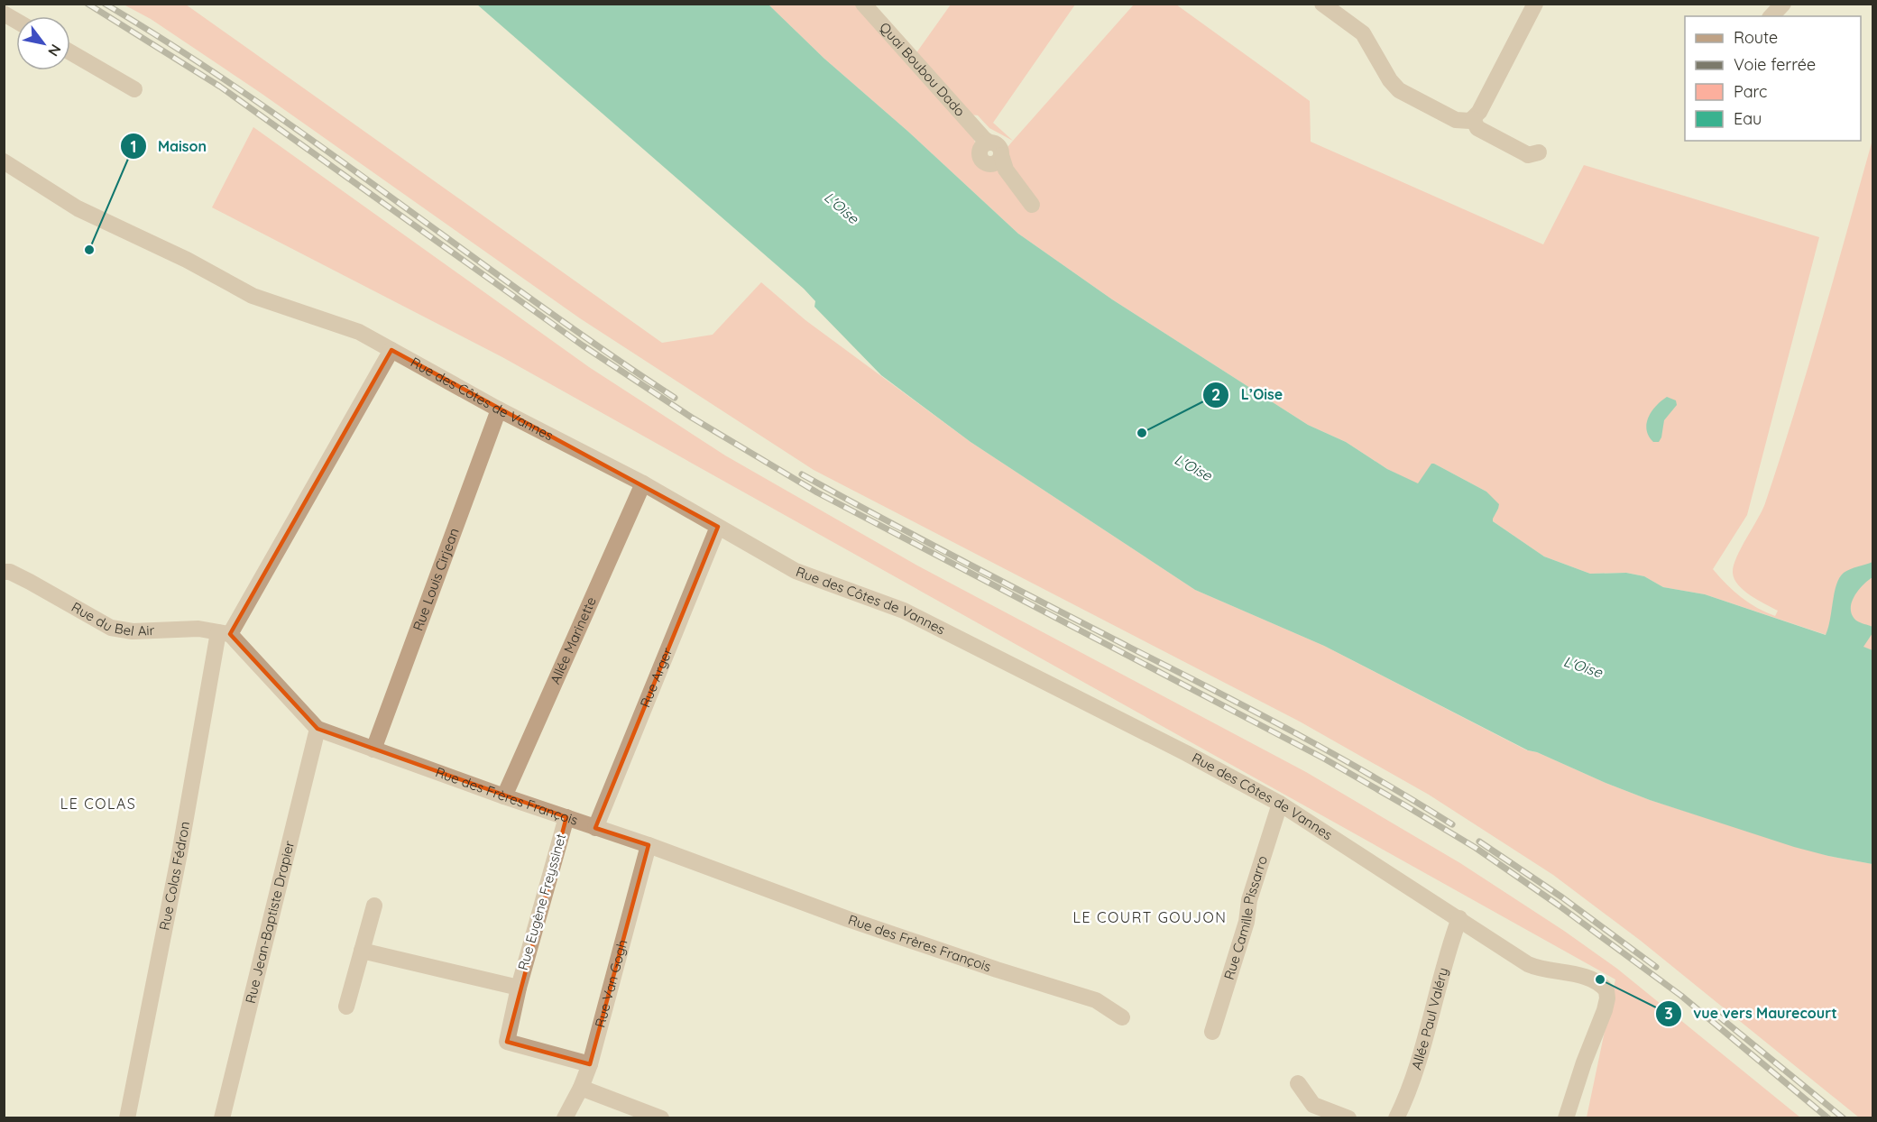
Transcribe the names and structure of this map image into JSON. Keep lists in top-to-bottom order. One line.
{"streets":{"street":["Quai Boubou Dado","Rue des Côtes de Vannes","Rue Louis Cirjean","Rue du Bel Air","Allée Marinette","Rue Arger","Rue des Frères François","Rue Colas Fédron","Rue Eugène Freyssinet","Rue Camille Pissarro","Rue Jean-Baptiste Drapier","Rue Van Gogh","Allée Paul Valéry"]},"crossings":[["Rue des Côtes de Vannes","Rue Louis Cirjean"],["Rue des Côtes de Vannes","Allée Marinette"],["Rue des Côtes de Vannes","Rue Arger"],["Rue des Côtes de Vannes","Rue Camille Pissarro"],["Rue des Côtes de Vannes","Allée Paul Valéry"],["Rue Louis Cirjean","Rue des Frères François"],["Rue du Bel Air","Rue des Frères François"],["Rue du Bel Air","Rue Colas Fédron"],["Allée Marinette","Rue des Frères François"],["Rue Arger","Rue des Frères François"],["Rue des Frères François","Rue Colas Fédron"],["Rue des Frères François","Rue Eugène Freyssinet"],["Rue des Frères François","Rue Jean-Baptiste Drapier"],["Rue des Frères François","Rue Van Gogh"],["Rue Eugène Freyssinet","Rue Van Gogh"]],"districts":["LE COLAS","LE COURT GOUJON"],"water":["L'Oise"],"places":["Maison","L’Oise","vue vers Maurecourt"],"legend":["Route","Voie ferrée","Parc","Eau"],"north":"bottom right"}
